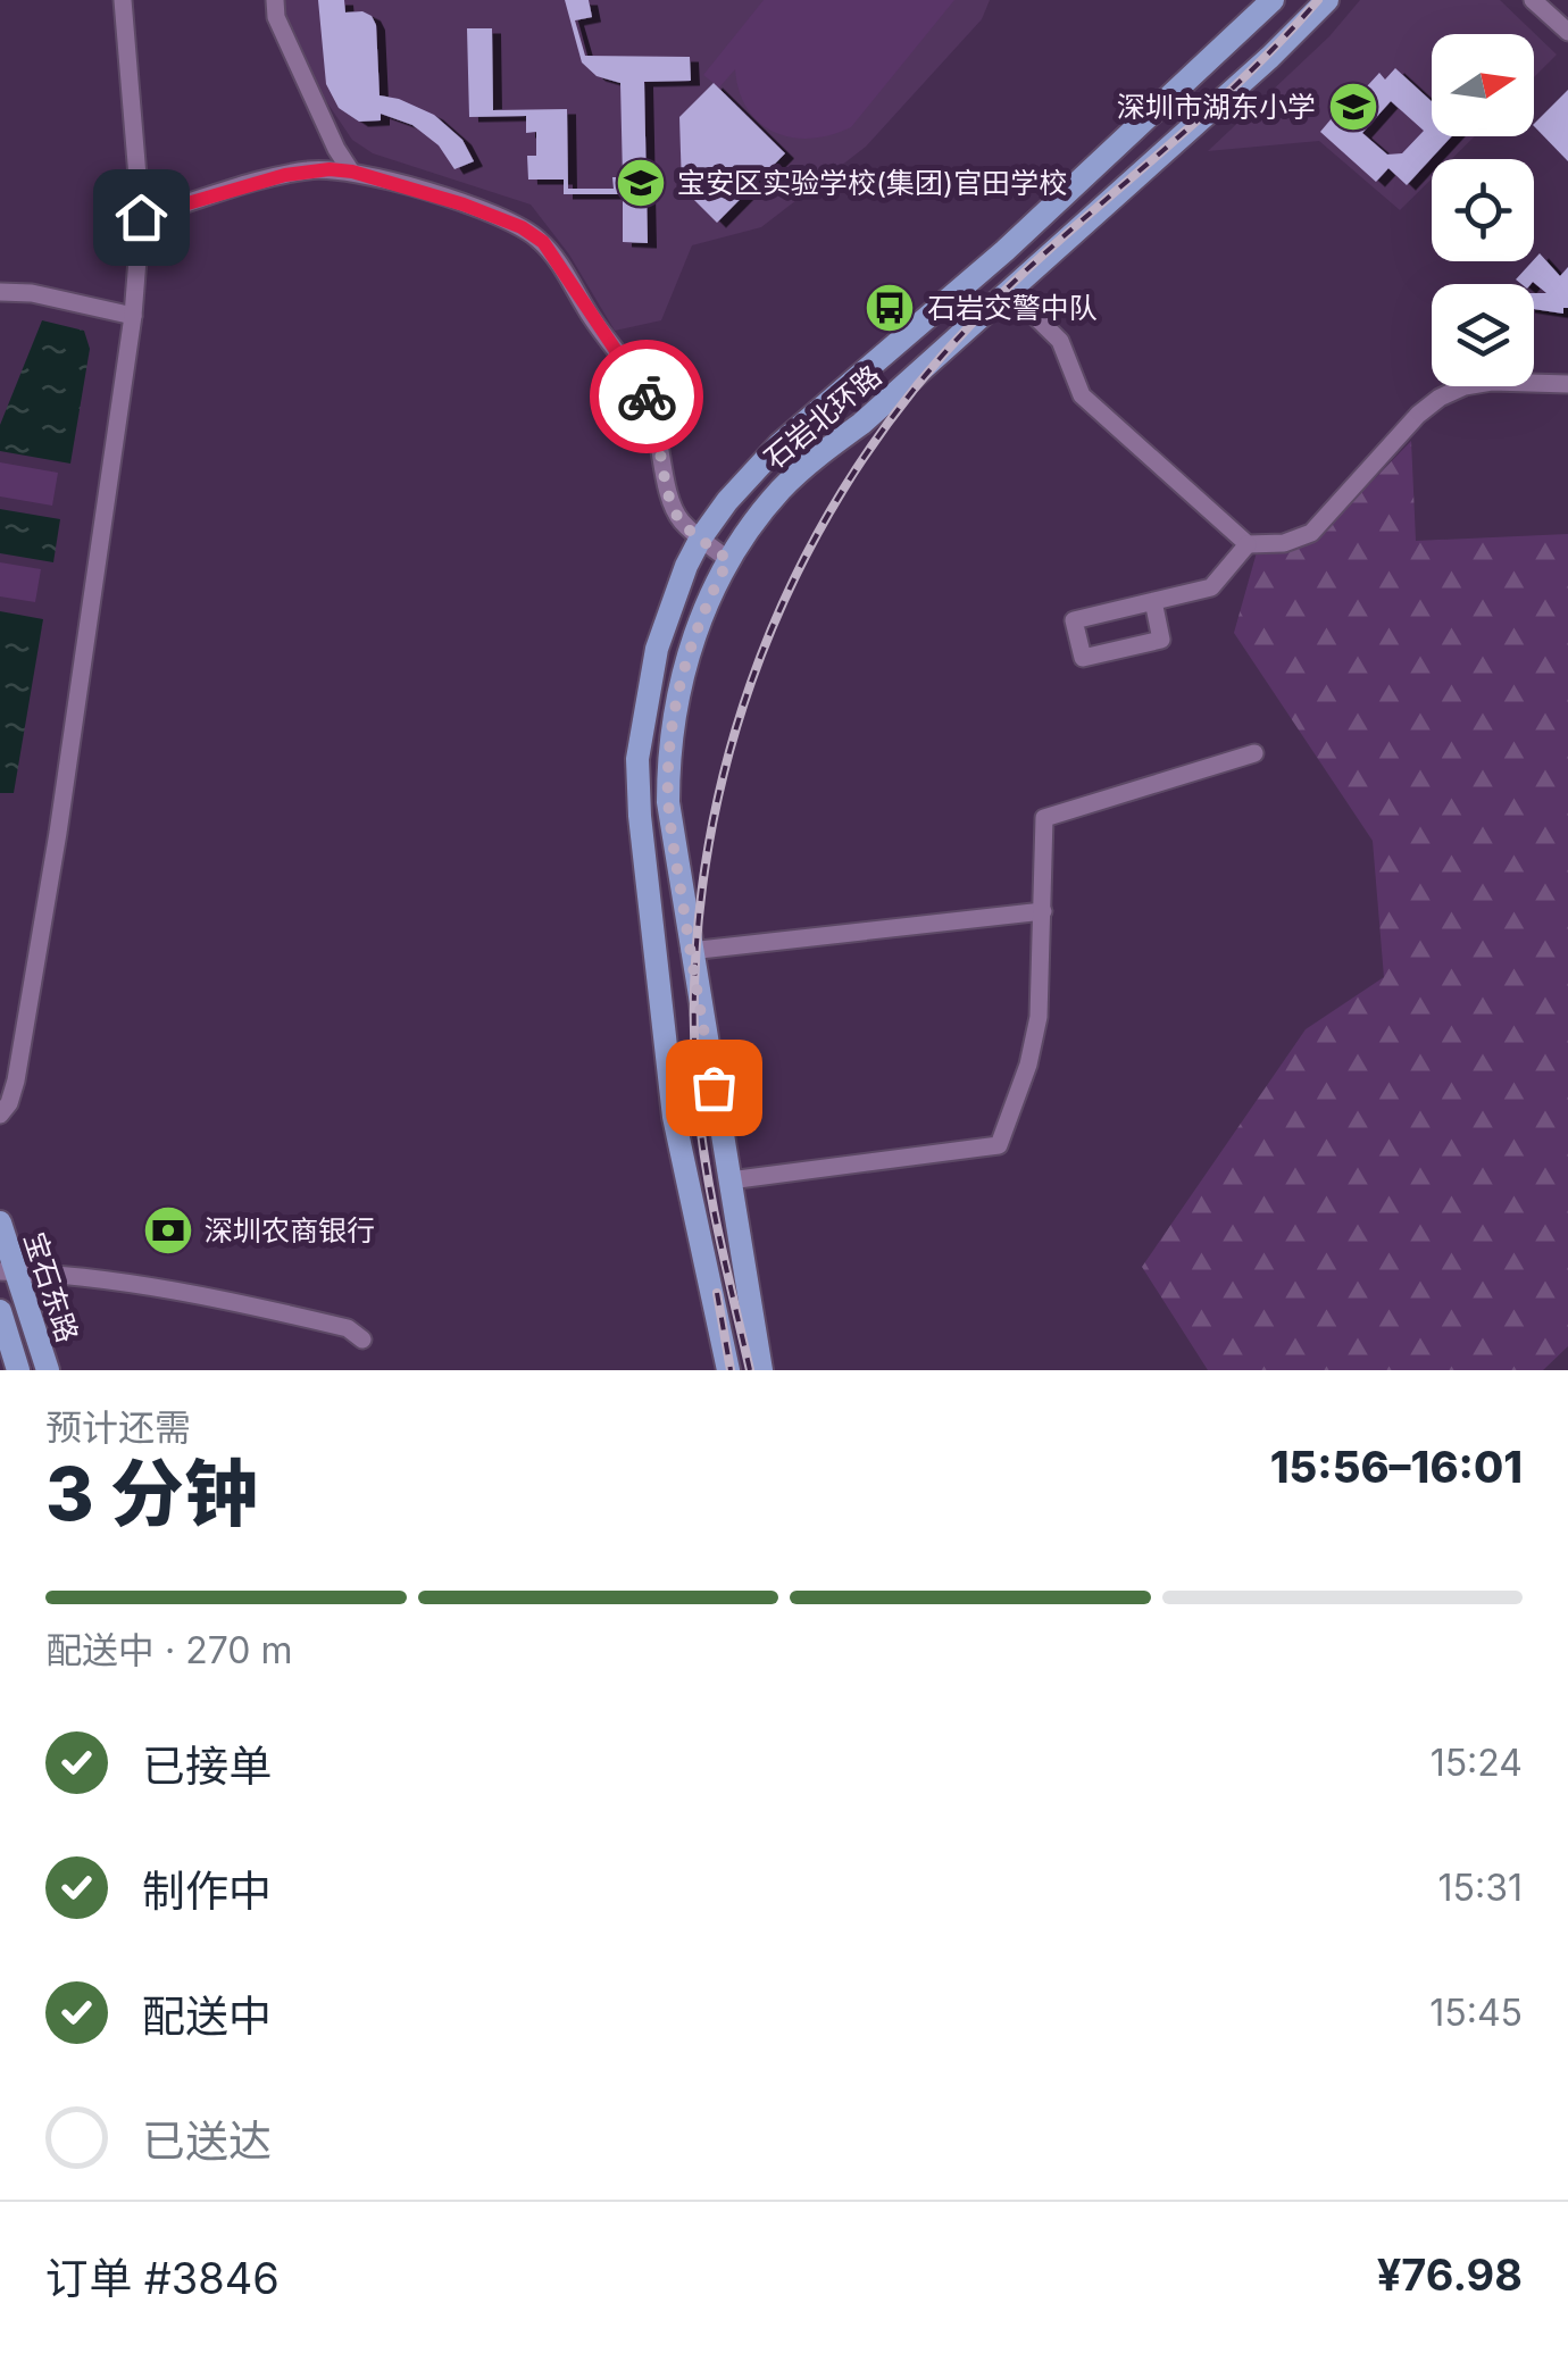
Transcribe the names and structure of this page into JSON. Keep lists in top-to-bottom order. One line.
{"streets":{"main road":["石岩北环路","宝石东路"]},"places":{"school or university":["深圳市湖东小学","宝安区实验学校(集团)官田学校"],"bus stop":["石岩交警中队"],"bank":["深圳农商银行"]},"north":"right","page":{"heading":["3 分钟","预计还需","15:56–16:01"],"panel":["订单 #3846","¥76.98"],"bar":"配送中 · 270 m","list":[["已接单","15:24"],["制作中","15:31"],["配送中","15:45"],"已送达"]}}
